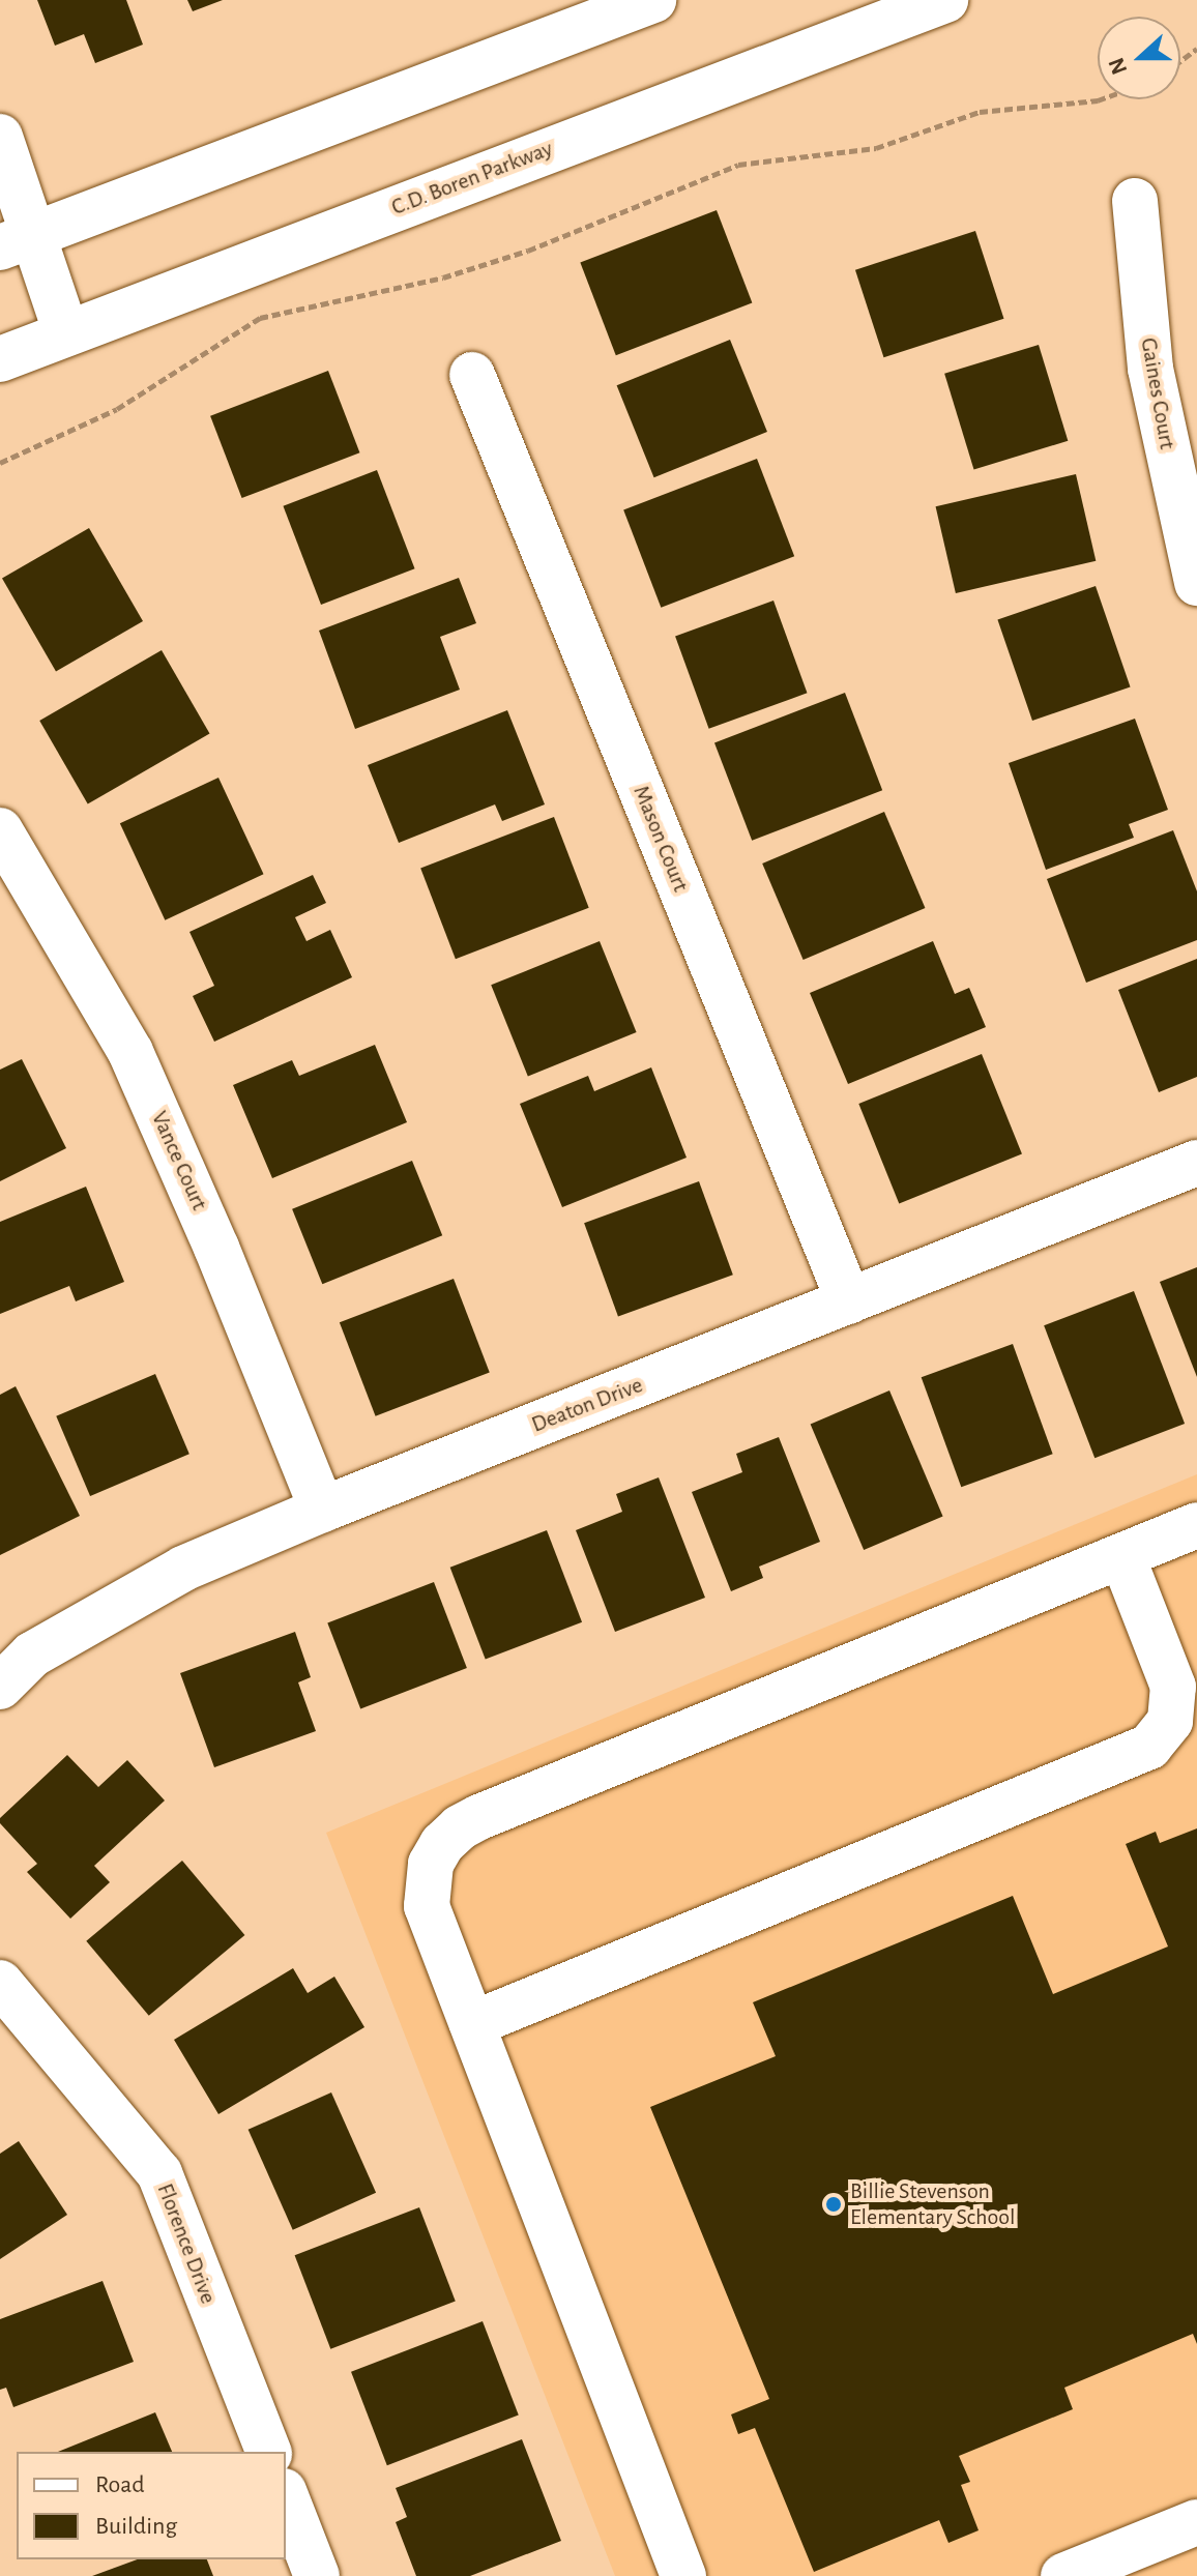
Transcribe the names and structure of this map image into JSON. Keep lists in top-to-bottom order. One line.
{"streets":{"street":["C.D. Boren Parkway","Gaines Court","Mason Court","Vance Court","Deaton Drive","Florence Drive"]},"crossings":[["Mason Court","Deaton Drive"],["Vance Court","Deaton Drive"]],"places":["Billie Stevenson Elementary School"],"legend":["Road","Building"],"north":"left"}
